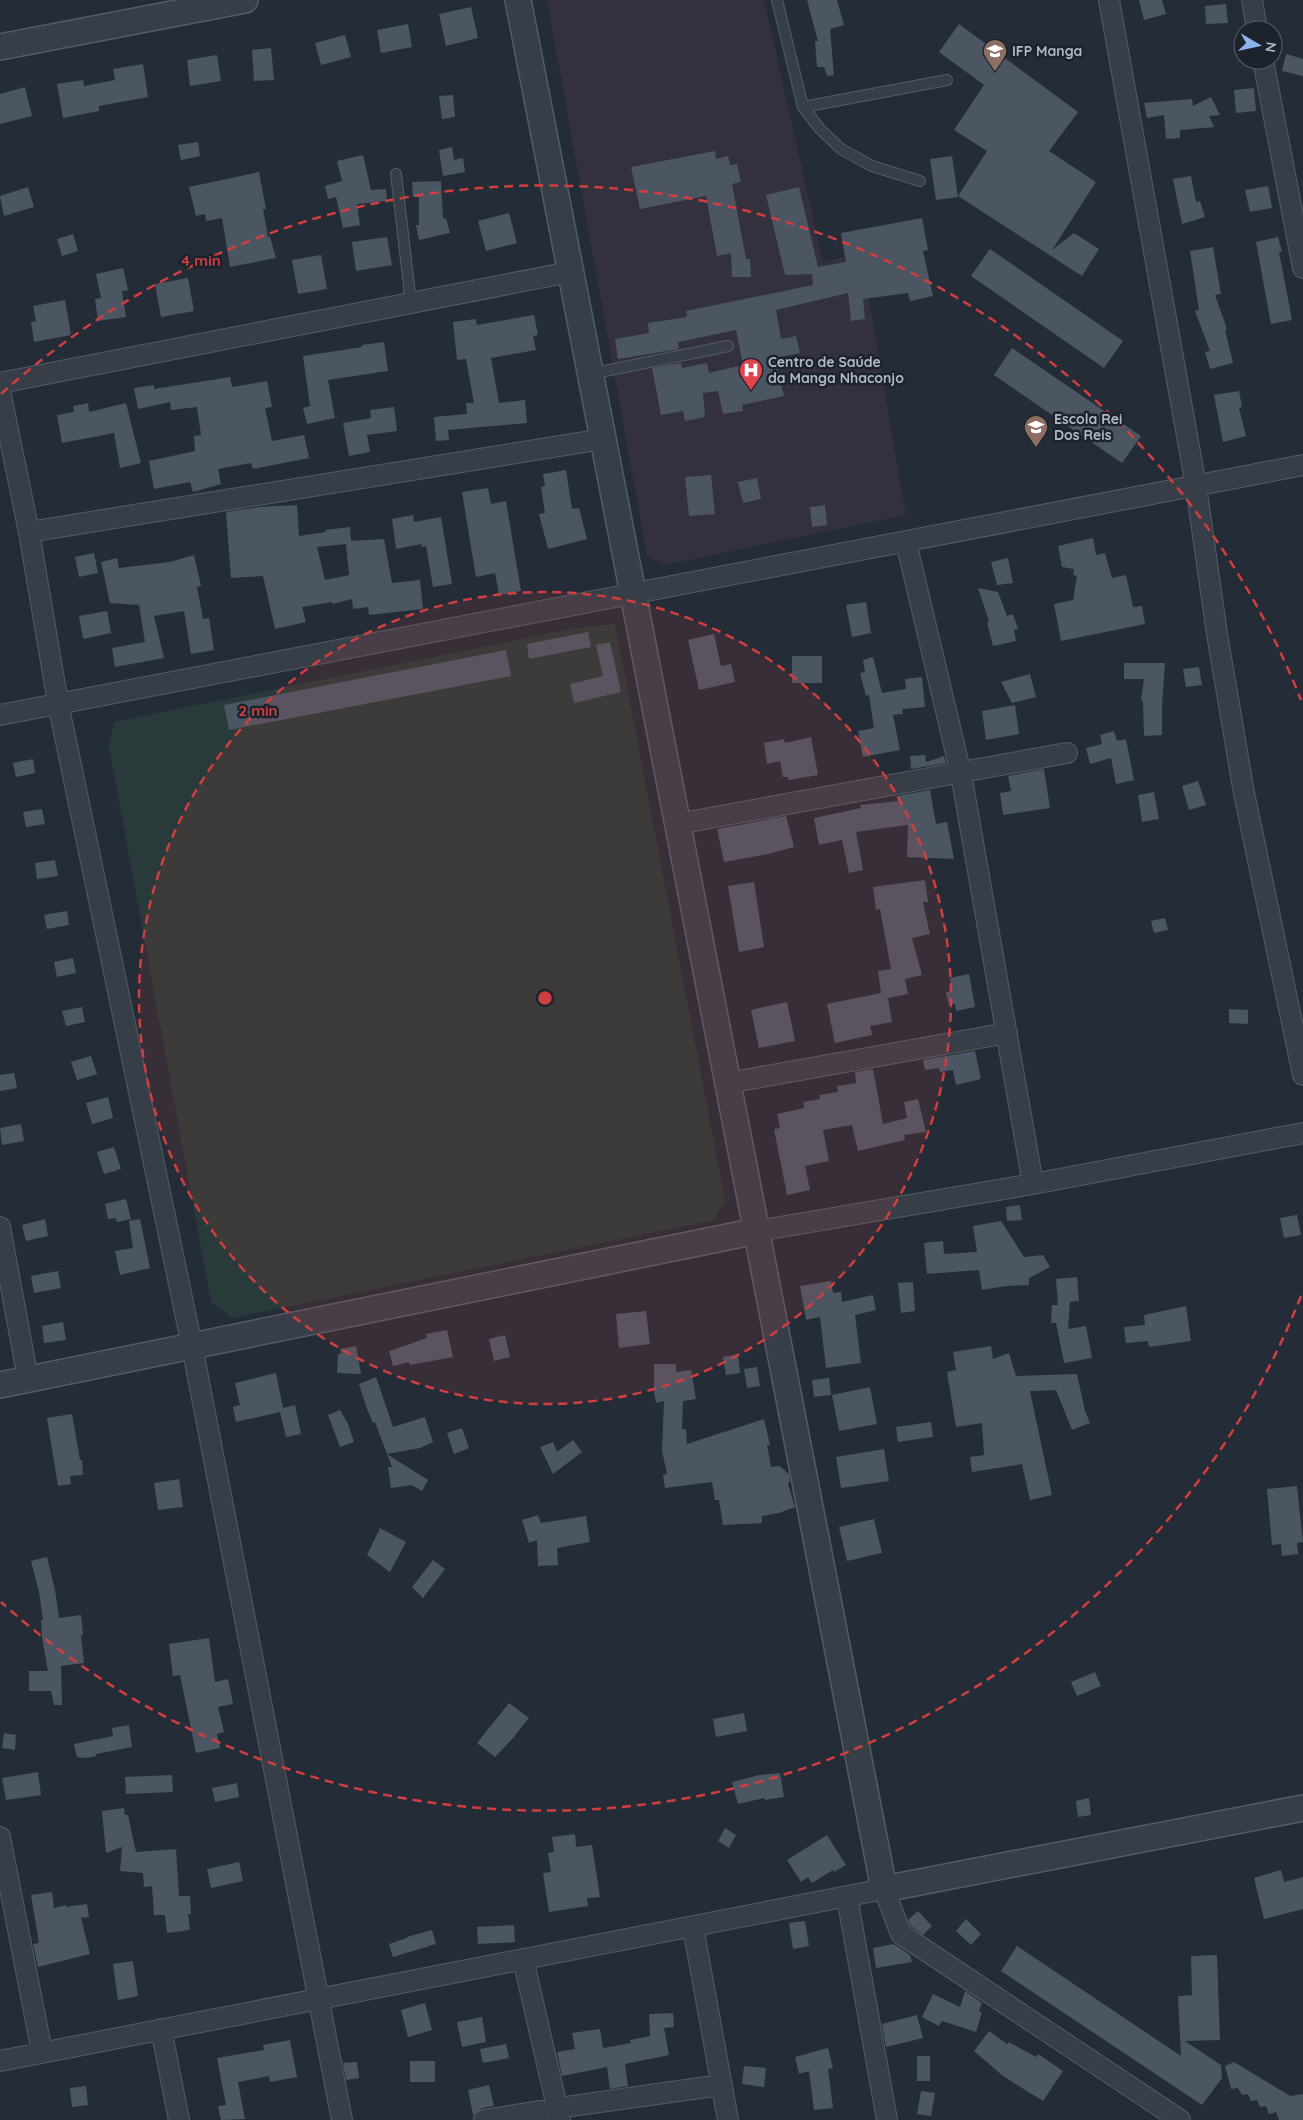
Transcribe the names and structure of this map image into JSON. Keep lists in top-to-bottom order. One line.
{"places":{"school or university":["IFP Manga","Escola Rei Dos Reis"],"hospital":["Centro de Saúde da Manga Nhaconjo"]},"north":"right","rings":["4 min","2 min"]}
